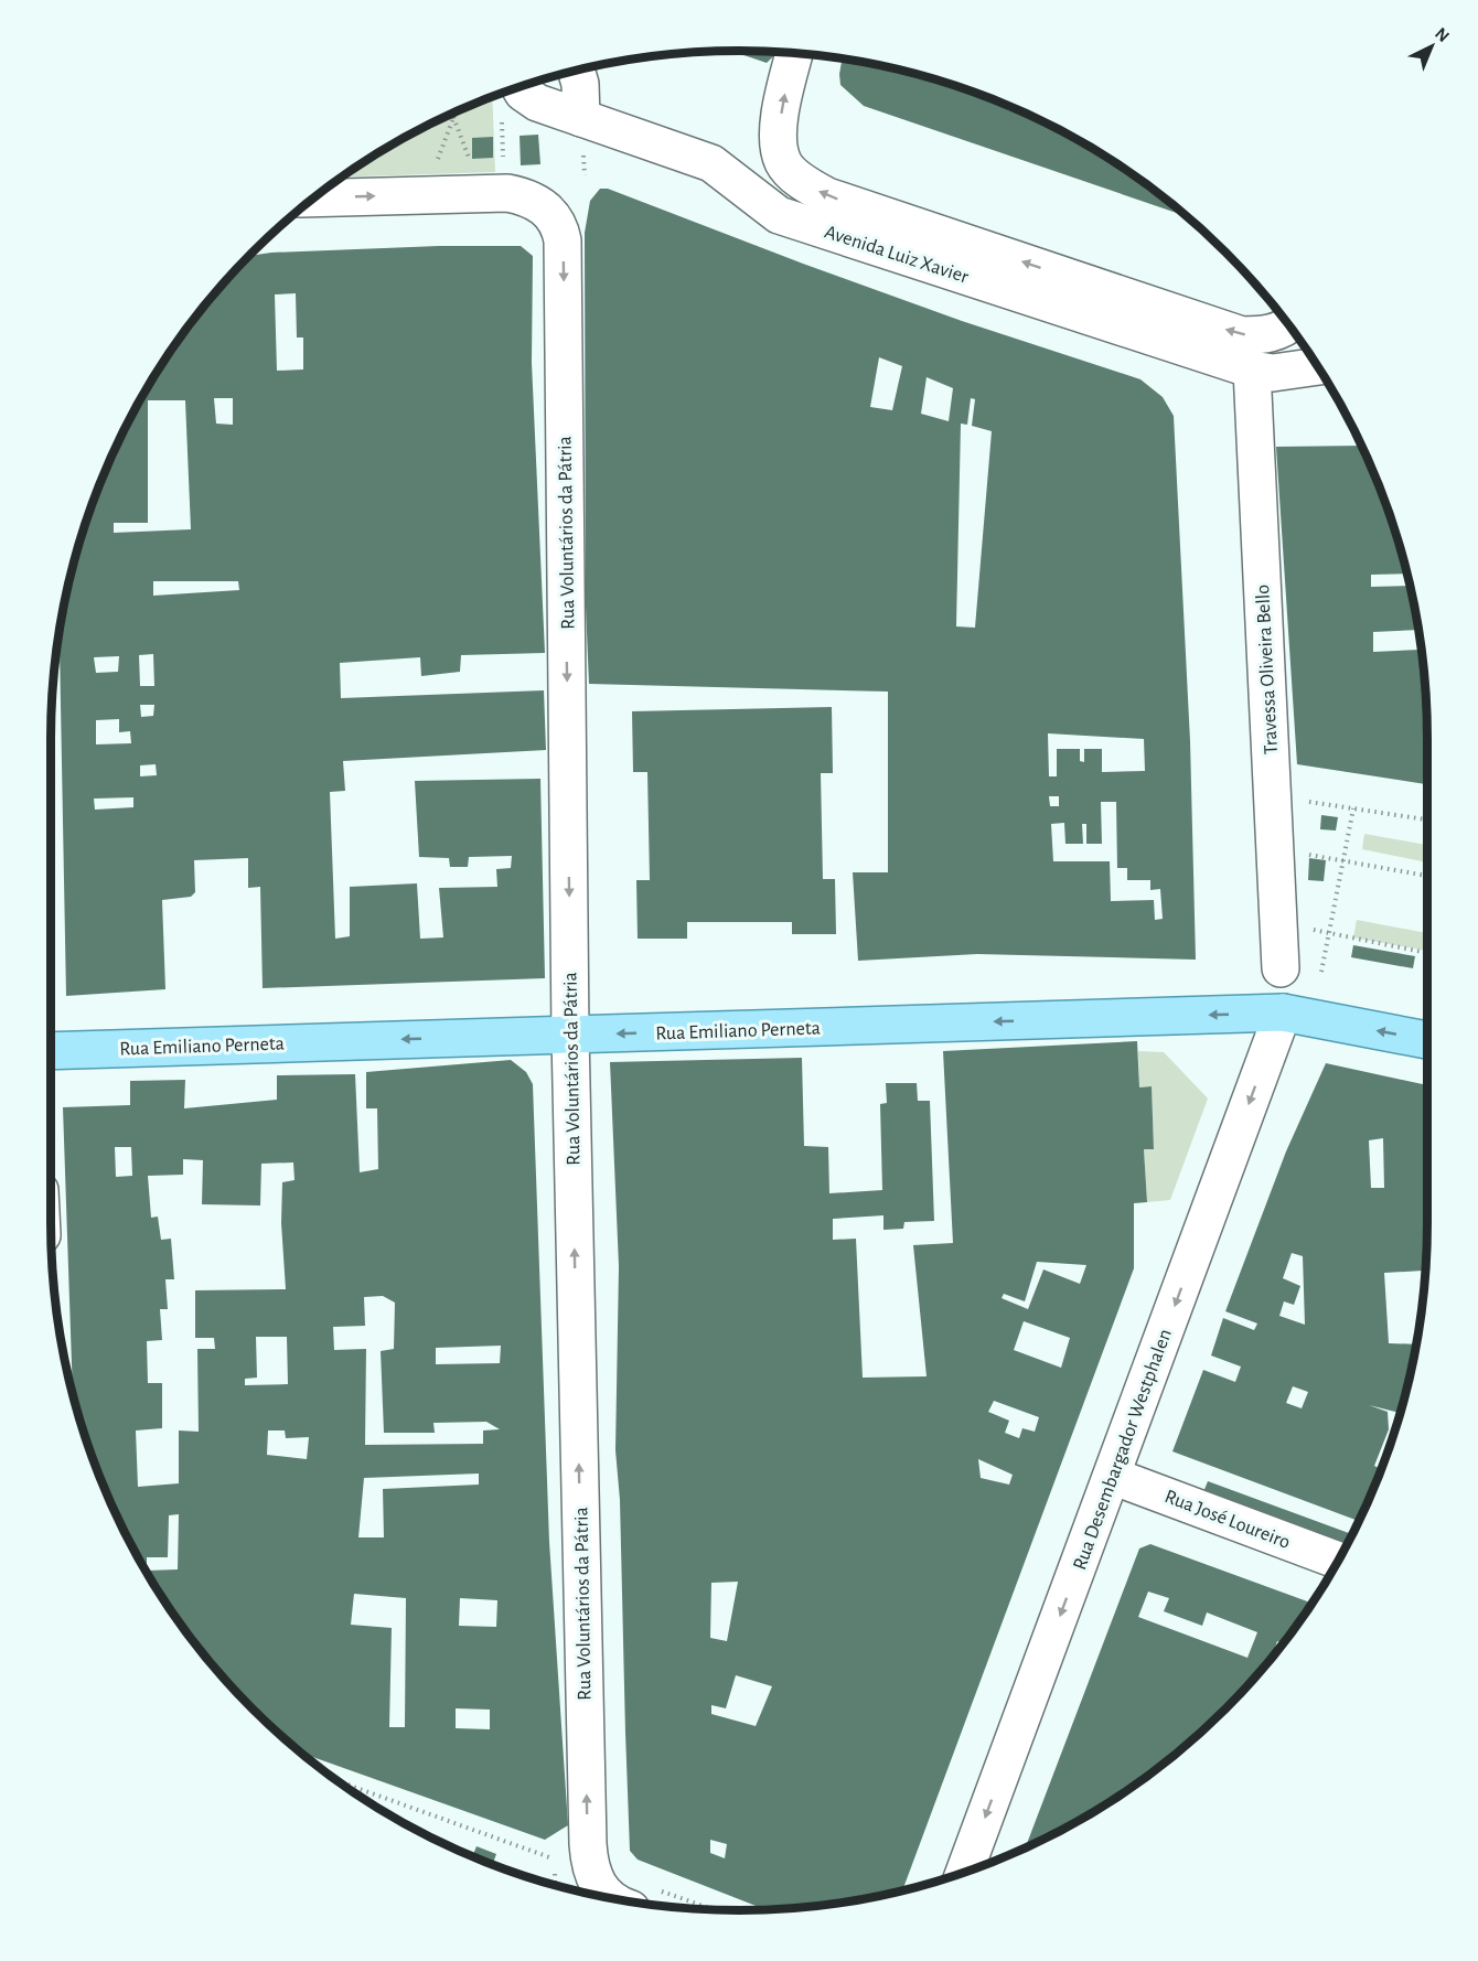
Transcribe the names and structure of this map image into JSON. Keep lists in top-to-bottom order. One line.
{"streets":{"main road":["Rua Emiliano Perneta"],"street":["Avenida Luiz Xavier","Rua Voluntários da Pátria","Travessa Oliveira Bello","Rua Desembargador Westphalen","Rua José Loureiro"]},"crossings":[["Avenida Luiz Xavier","Travessa Oliveira Bello"],["Rua Voluntários da Pátria","Rua Emiliano Perneta"],["Rua Emiliano Perneta","Rua Desembargador Westphalen"],["Rua Desembargador Westphalen","Rua José Loureiro"]],"one_way":["Rua Emiliano Perneta","Rua Desembargador Westphalen"],"north":"top right"}
